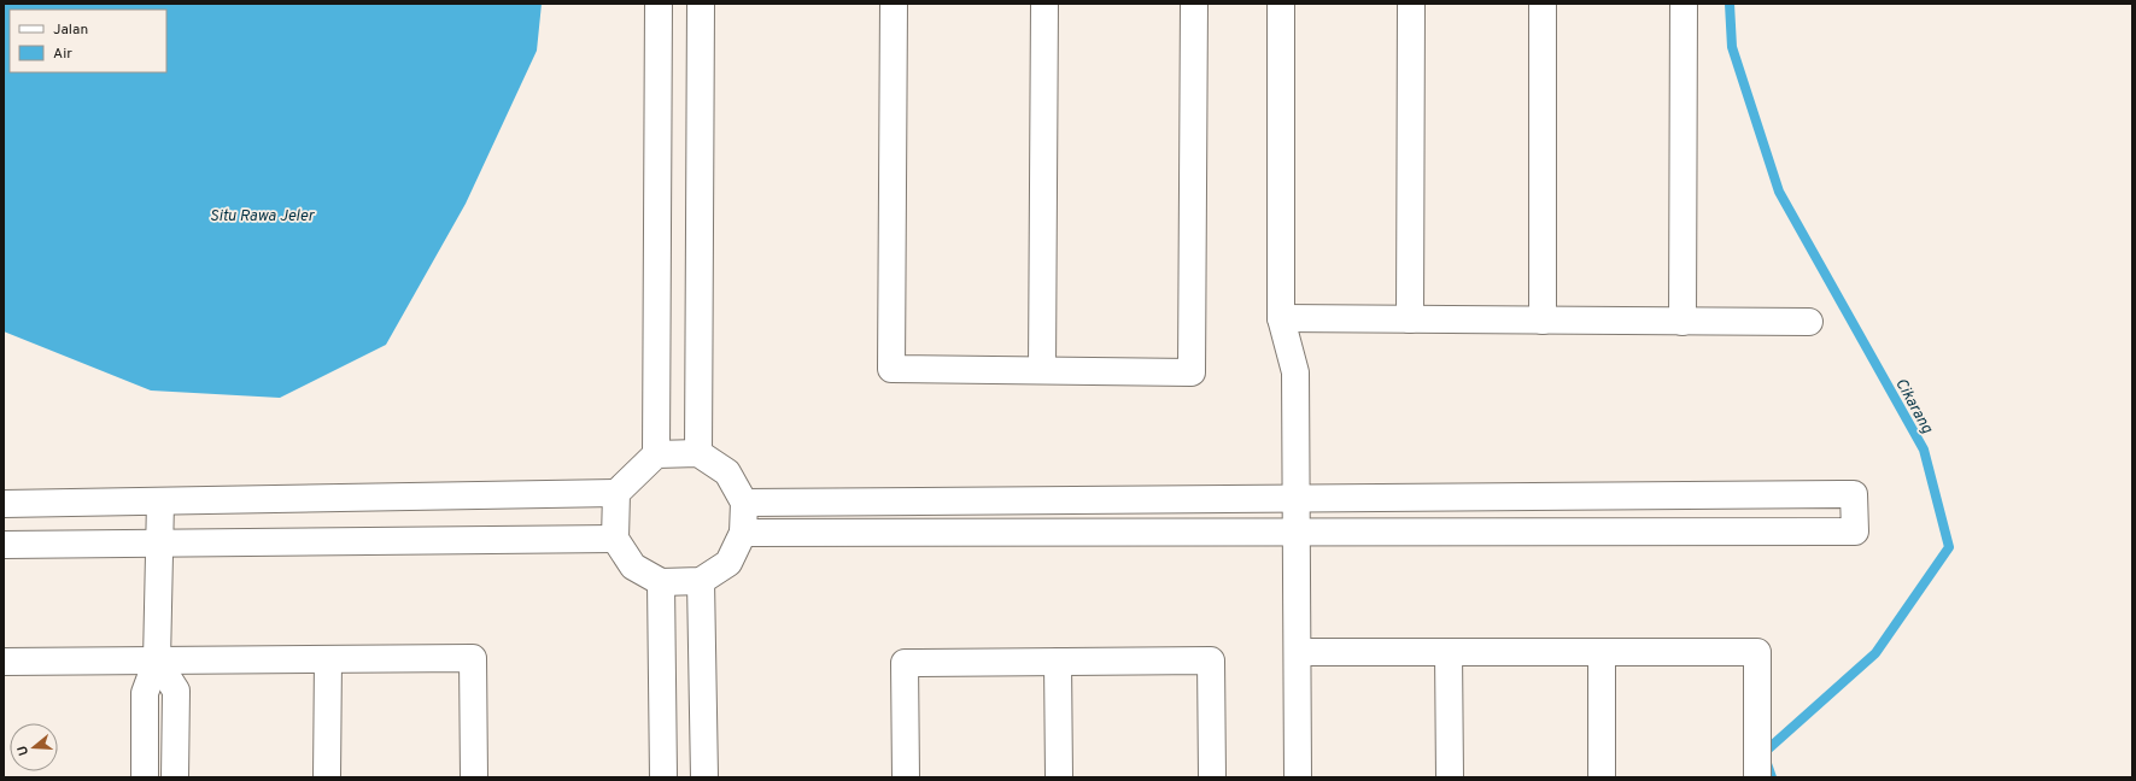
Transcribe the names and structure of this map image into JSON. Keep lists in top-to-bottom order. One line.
{"water":["Situ Rawa Jeler","Cikarang"],"legend":["Jalan","Air"],"north":"left"}
